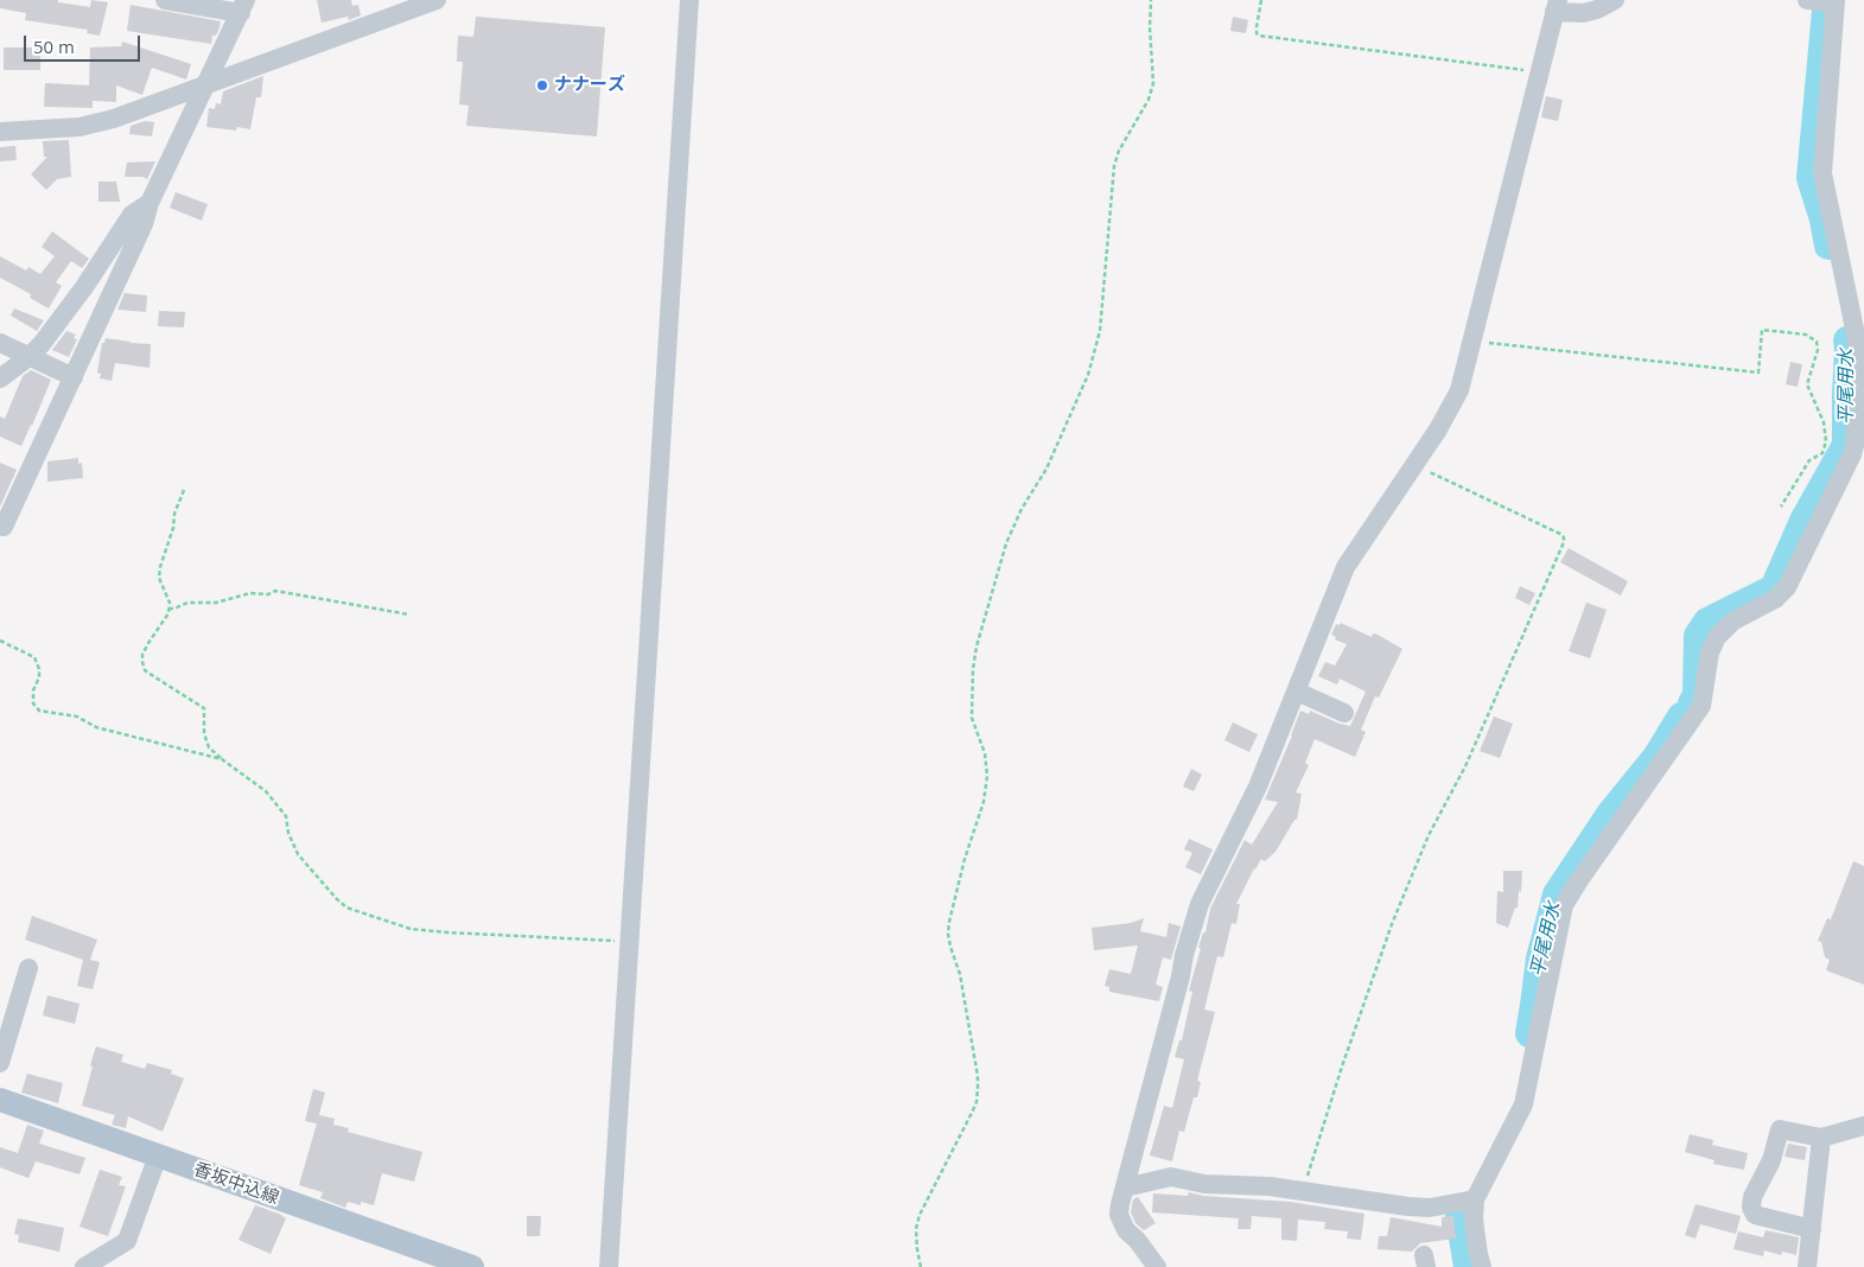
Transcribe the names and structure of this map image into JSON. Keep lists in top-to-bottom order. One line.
{"streets":{"main road":["香坂中込線"]},"water":["平尾用水"],"places":["ナナーズ"],"scale_bar":"50 m"}
